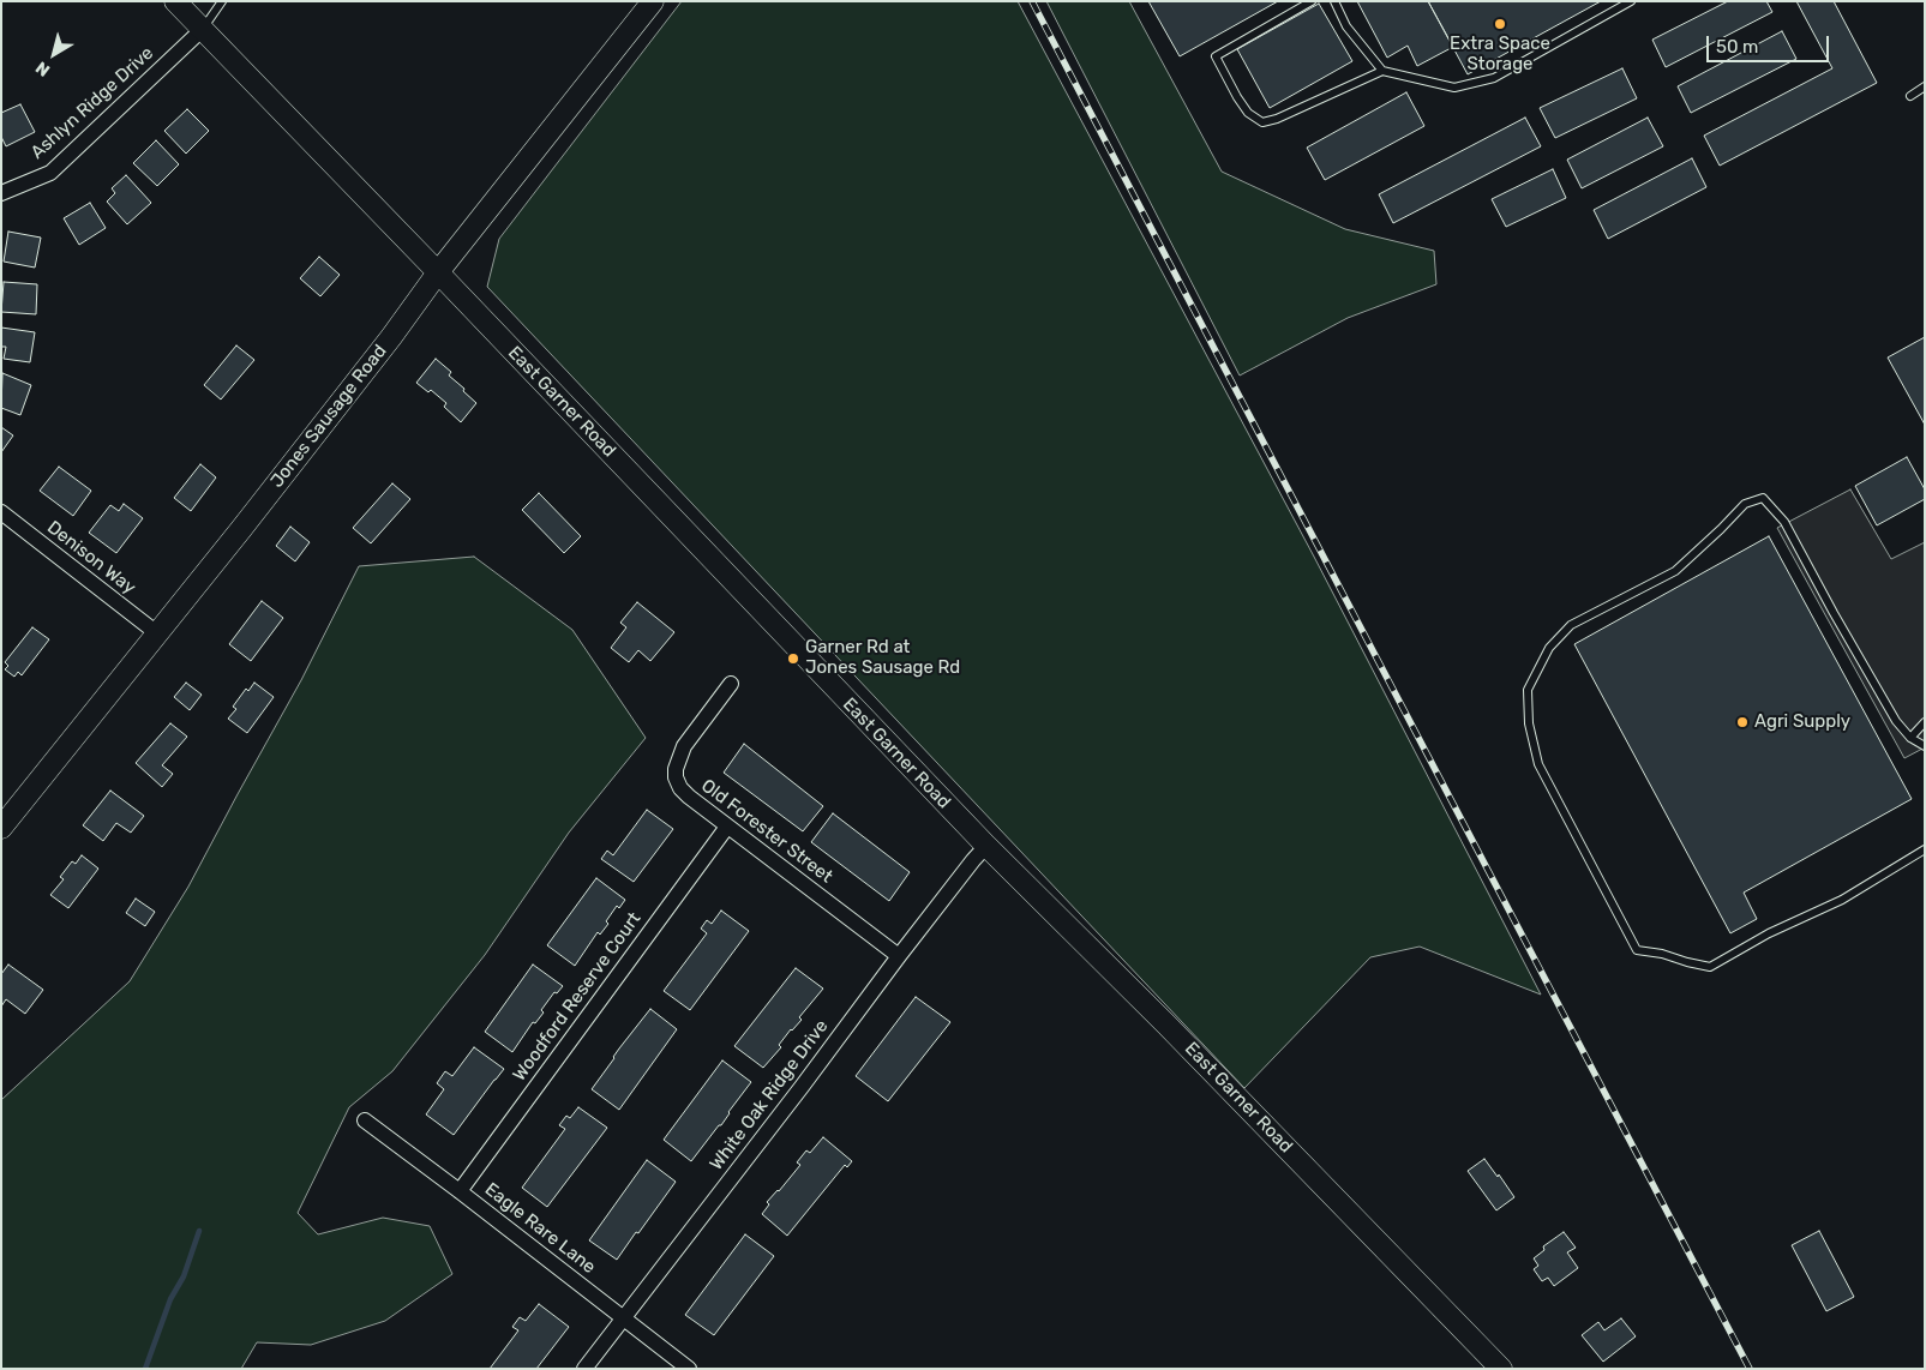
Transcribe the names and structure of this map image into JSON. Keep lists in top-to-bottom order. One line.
{"streets":{"main road":["East Garner Road","Jones Sausage Road"],"street":["Ashlyn Ridge Drive","Denison Way","Old Forester Street","Woodford Reserve Court","White Oak Ridge Drive","Eagle Rare Lane"]},"crossings":[["Ashlyn Ridge Drive","East Garner Road"],["East Garner Road","Jones Sausage Road"],["East Garner Road","White Oak Ridge Drive"],["Jones Sausage Road","Denison Way"],["Old Forester Street","Woodford Reserve Court"],["Old Forester Street","White Oak Ridge Drive"],["Woodford Reserve Court","Eagle Rare Lane"],["White Oak Ridge Drive","Eagle Rare Lane"]],"places":["Extra Space Storage","Garner Rd at Jones Sausage Rd","Agri Supply"],"scale_bar":"50 m","north":"bottom left"}
